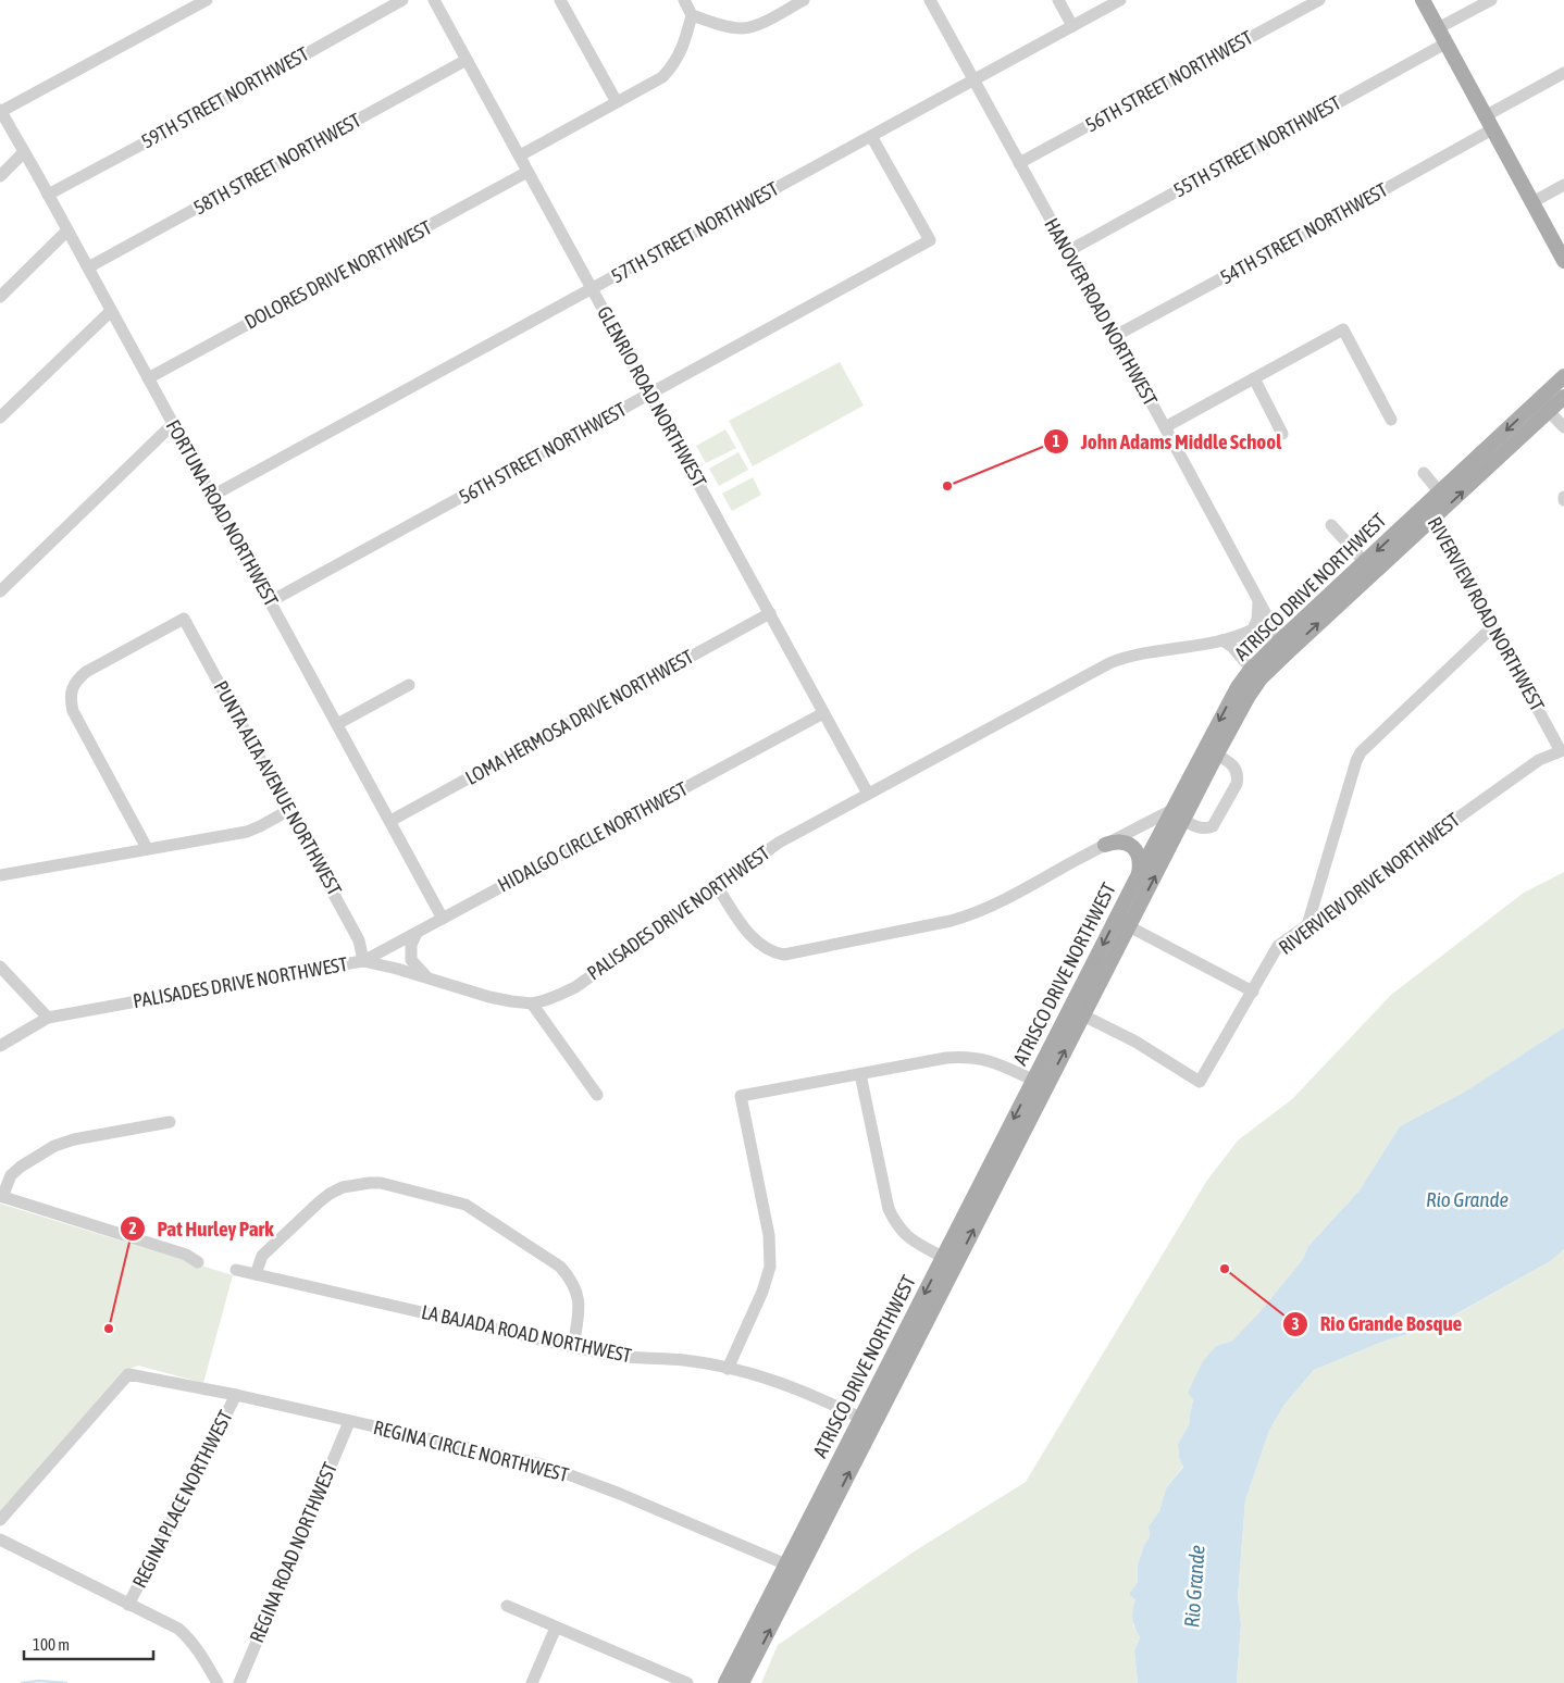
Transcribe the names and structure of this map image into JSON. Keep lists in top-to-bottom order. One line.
{"streets":{"main road":["ATRISCO DRIVE NORTHWEST"],"street":["56TH STREET NORTHWEST","59TH STREET NORTHWEST","55TH STREET NORTHWEST","58TH STREET NORTHWEST","57TH STREET NORTHWEST","54TH STREET NORTHWEST","DOLORES DRIVE NORTHWEST","HANOVER ROAD NORTHWEST","GLENRIO ROAD NORTHWEST","FORTUNA ROAD NORTHWEST","RIVERVIEW ROAD NORTHWEST","LOMA HERMOSA DRIVE NORTHWEST","PUNTA ALTA AVENUE NORTHWEST","HIDALGO CIRCLE NORTHWEST","RIVERVIEW DRIVE NORTHWEST","PALISADES DRIVE NORTHWEST","LA BAJADA ROAD NORTHWEST","REGINA CIRCLE NORTHWEST","REGINA PLACE NORTHWEST","REGINA ROAD NORTHWEST"]},"crossings":[["56TH STREET NORTHWEST","57TH STREET NORTHWEST"],["56TH STREET NORTHWEST","HANOVER ROAD NORTHWEST"],["56TH STREET NORTHWEST","GLENRIO ROAD NORTHWEST"],["56TH STREET NORTHWEST","FORTUNA ROAD NORTHWEST"],["59TH STREET NORTHWEST","FORTUNA ROAD NORTHWEST"],["55TH STREET NORTHWEST","HANOVER ROAD NORTHWEST"],["58TH STREET NORTHWEST","GLENRIO ROAD NORTHWEST"],["58TH STREET NORTHWEST","FORTUNA ROAD NORTHWEST"],["57TH STREET NORTHWEST","HANOVER ROAD NORTHWEST"],["57TH STREET NORTHWEST","GLENRIO ROAD NORTHWEST"],["57TH STREET NORTHWEST","FORTUNA ROAD NORTHWEST"],["54TH STREET NORTHWEST","HANOVER ROAD NORTHWEST"],["DOLORES DRIVE NORTHWEST","GLENRIO ROAD NORTHWEST"],["DOLORES DRIVE NORTHWEST","FORTUNA ROAD NORTHWEST"],["HANOVER ROAD NORTHWEST","ATRISCO DRIVE NORTHWEST"],["HANOVER ROAD NORTHWEST","PALISADES DRIVE NORTHWEST"],["GLENRIO ROAD NORTHWEST","LOMA HERMOSA DRIVE NORTHWEST"],["GLENRIO ROAD NORTHWEST","HIDALGO CIRCLE NORTHWEST"],["GLENRIO ROAD NORTHWEST","PALISADES DRIVE NORTHWEST"],["FORTUNA ROAD NORTHWEST","LOMA HERMOSA DRIVE NORTHWEST"],["FORTUNA ROAD NORTHWEST","HIDALGO CIRCLE NORTHWEST"],["ATRISCO DRIVE NORTHWEST","RIVERVIEW ROAD NORTHWEST"],["ATRISCO DRIVE NORTHWEST","RIVERVIEW DRIVE NORTHWEST"],["ATRISCO DRIVE NORTHWEST","LA BAJADA ROAD NORTHWEST"],["ATRISCO DRIVE NORTHWEST","REGINA CIRCLE NORTHWEST"],["RIVERVIEW ROAD NORTHWEST","RIVERVIEW DRIVE NORTHWEST"],["PUNTA ALTA AVENUE NORTHWEST","HIDALGO CIRCLE NORTHWEST"],["PUNTA ALTA AVENUE NORTHWEST","PALISADES DRIVE NORTHWEST"],["HIDALGO CIRCLE NORTHWEST","PALISADES DRIVE NORTHWEST"],["REGINA CIRCLE NORTHWEST","REGINA PLACE NORTHWEST"],["REGINA CIRCLE NORTHWEST","REGINA ROAD NORTHWEST"]],"water":["Rio Grande"],"places":["John Adams Middle School","Rio Grande Bosque","Pat Hurley Park"],"scale_bar":"100 m"}
